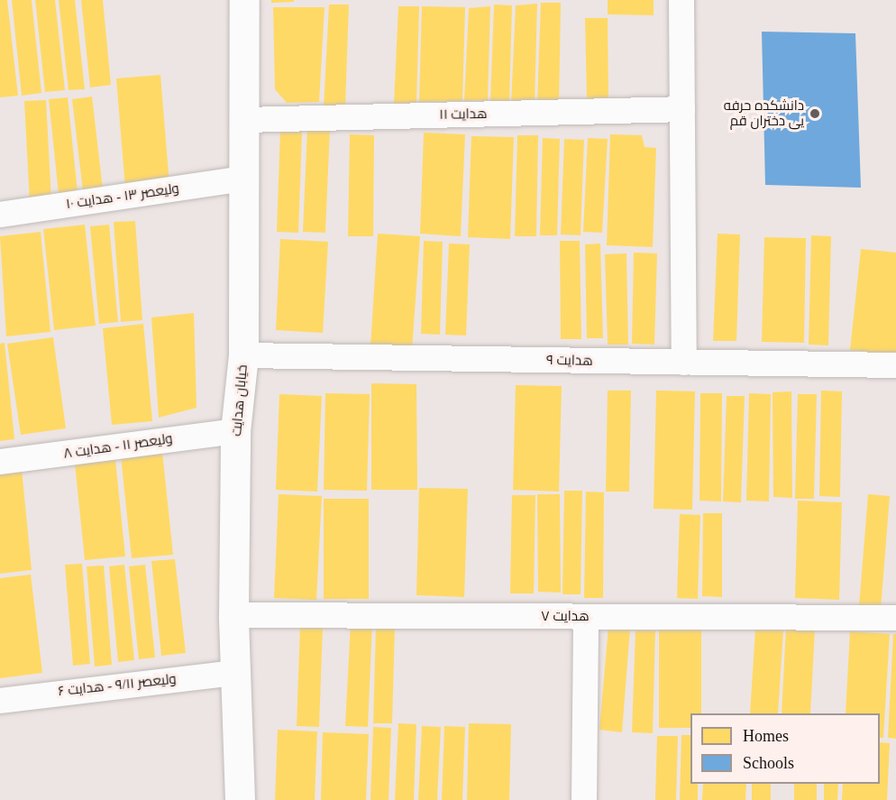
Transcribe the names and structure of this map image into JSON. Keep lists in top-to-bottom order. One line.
{"streets":{"street":["هدایت ۱۱","ولیعصر ۱۳ - هدایت ۱۰","هدایت ۹","خیابان هدایت","ولیعصر ۱۱ - هدایت ۸","هدایت ۷","ولیعصر ۹/۱۱ - هدایت ۶"]},"crossings":[["هدایت ۱۱","خیابان هدایت"],["ولیعصر ۱۳ - هدایت ۱۰","خیابان هدایت"],["هدایت ۹","خیابان هدایت"],["خیابان هدایت","ولیعصر ۱۱ - هدایت ۸"],["خیابان هدایت","هدایت ۷"],["خیابان هدایت","ولیعصر ۹/۱۱ - هدایت ۶"]],"places":["دانشکده حرفه یی دختران قم"],"legend":["Homes","Schools"]}
